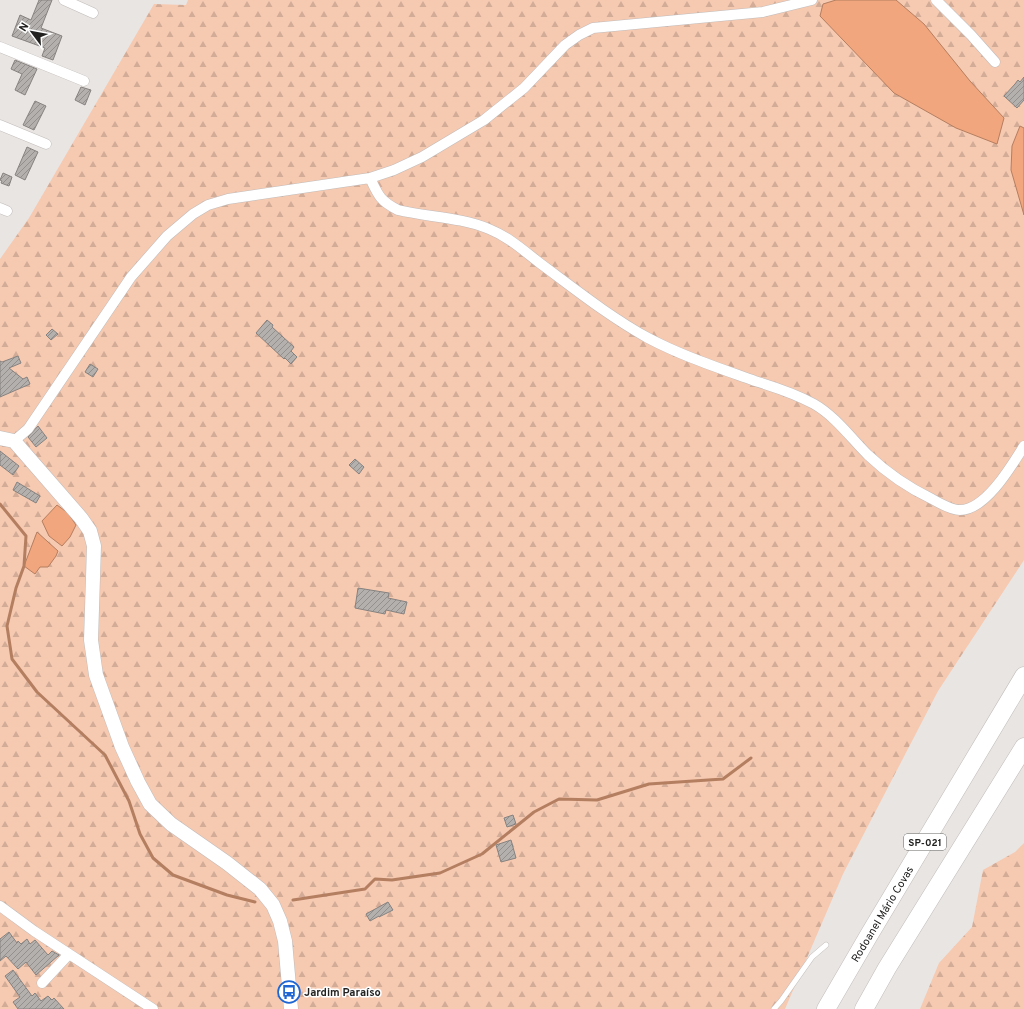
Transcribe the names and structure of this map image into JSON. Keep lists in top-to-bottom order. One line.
{"streets":{"highway":["SP-021","Rodoanel Mário Covas"]},"places":{"bus stop":["Jardim Paraíso"]},"north":"top left"}
